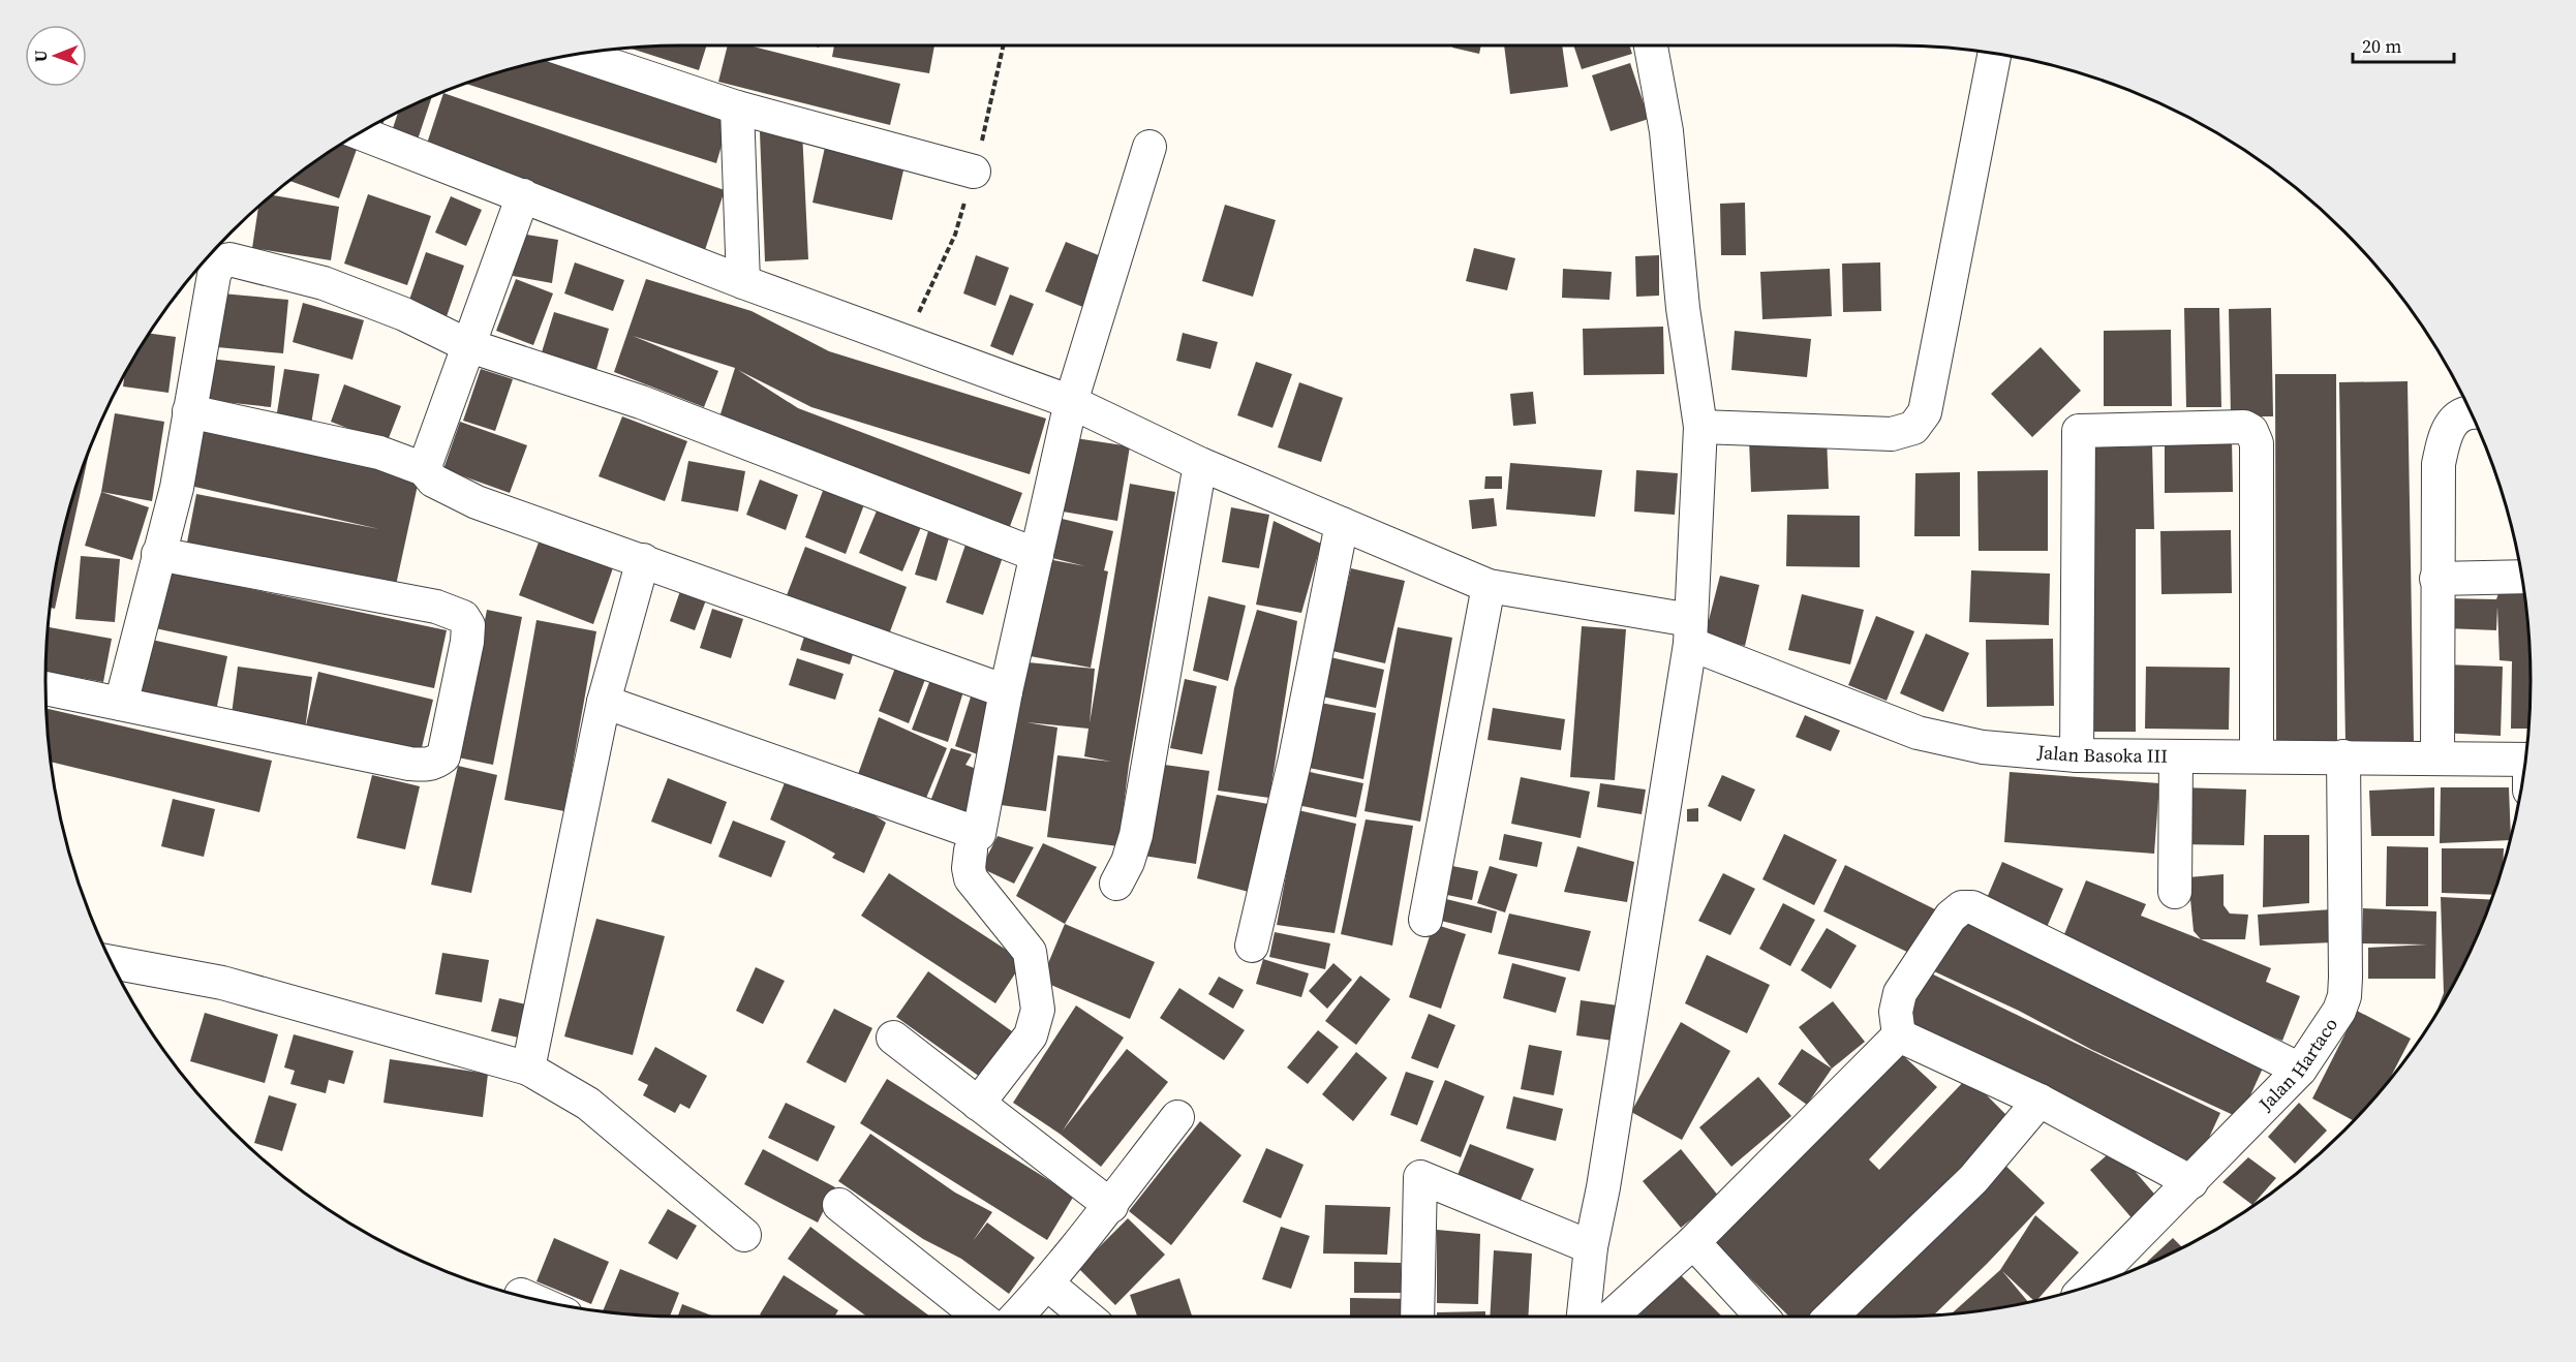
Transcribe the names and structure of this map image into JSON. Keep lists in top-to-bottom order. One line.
{"streets":{"street":["Jalan Basoka III","Jalan Hartaco"]},"crossings":[["Jalan Basoka III","Jalan Hartaco"]],"scale_bar":"20 m","north":"left"}
